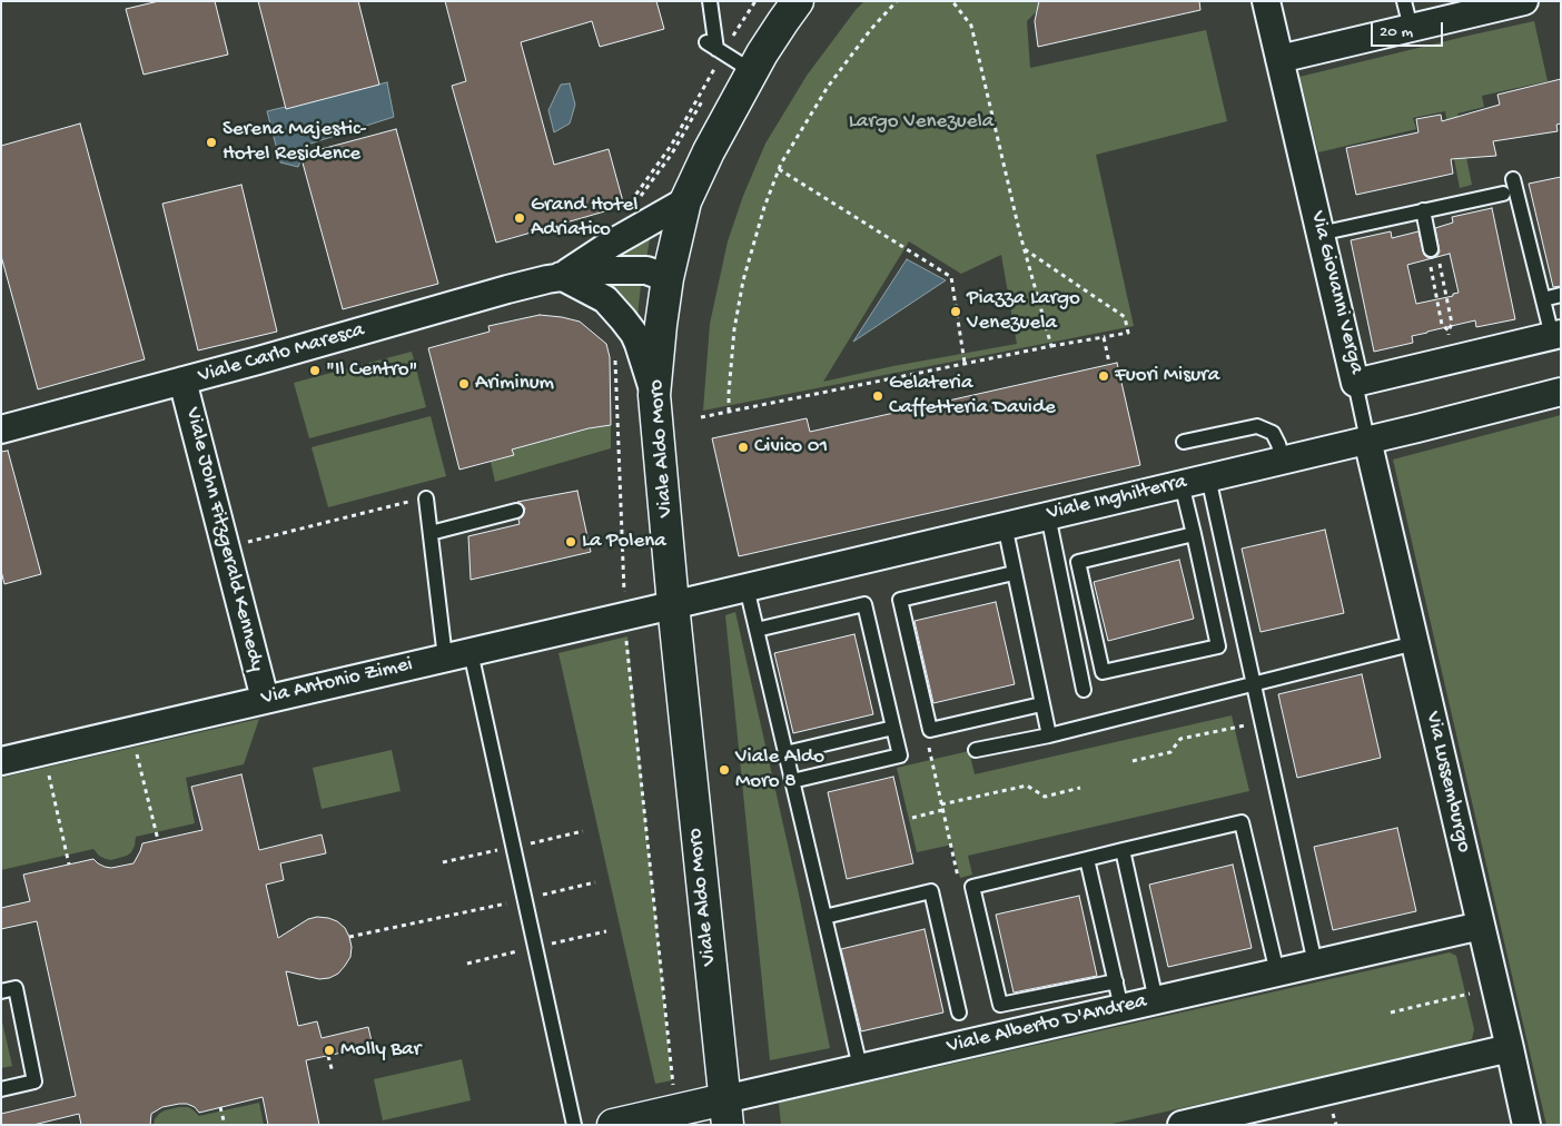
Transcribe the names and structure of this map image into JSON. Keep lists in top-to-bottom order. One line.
{"streets":{"street":["Via Giovanni Verga","Viale Carlo Maresca","Viale Aldo Moro","Viale Inghilterra","Viale John Fitzgerald Kennedy","Via Antonio Zimei","Via Lussemburgo","Viale Alberto D'Andrea"]},"crossings":[["Viale Carlo Maresca","Viale Aldo Moro"],["Viale Carlo Maresca","Viale John Fitzgerald Kennedy"],["Viale Aldo Moro","Viale Inghilterra"],["Viale Aldo Moro","Via Antonio Zimei"],["Viale Aldo Moro","Viale Alberto D'Andrea"],["Viale Inghilterra","Via Antonio Zimei"],["Viale Inghilterra","Via Lussemburgo"],["Viale John Fitzgerald Kennedy","Via Antonio Zimei"],["Via Lussemburgo","Viale Alberto D'Andrea"]],"parks":["Largo Venezuela"],"places":["Serena Majestic- Hotel Residence","Grand Hotel Adriatico","Piazza Largo Venezuela","\"Il Centro\"","Fuori Misura","Ariminum","Gelateria Caffetteria Davide","Civico 01","La Polena","Viale Aldo Moro 8","Molly Bar"],"scale_bar":"20 m"}
